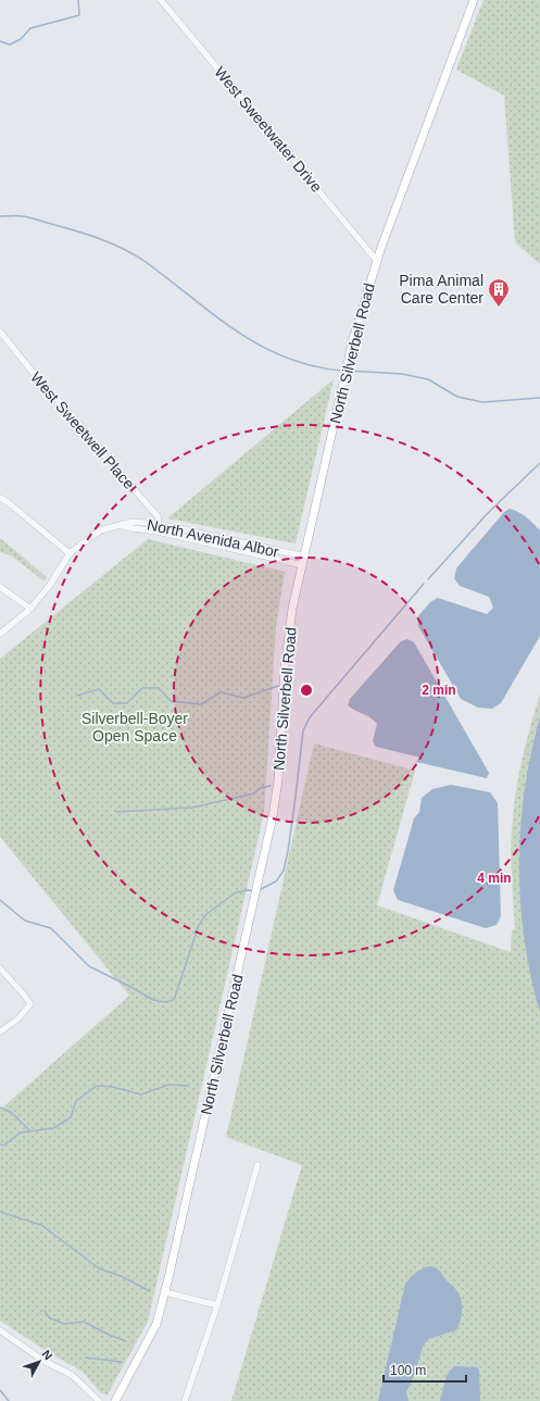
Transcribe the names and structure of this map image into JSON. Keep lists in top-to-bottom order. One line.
{"streets":{"main road":["North Silverbell Road"],"street":["West Sweetwater Drive","West Sweetwell Place","North Avenida Albor"]},"crossings":[["West Sweetwater Drive","North Silverbell Road"],["North Silverbell Road","North Avenida Albor"],["West Sweetwell Place","North Avenida Albor"]],"parks":["Silverbell-Boyer Open Space"],"places":{"building":["Pima Animal Care Center"]},"scale_bar":"100 m","north":"top right","rings":["2 min","4 min"]}
